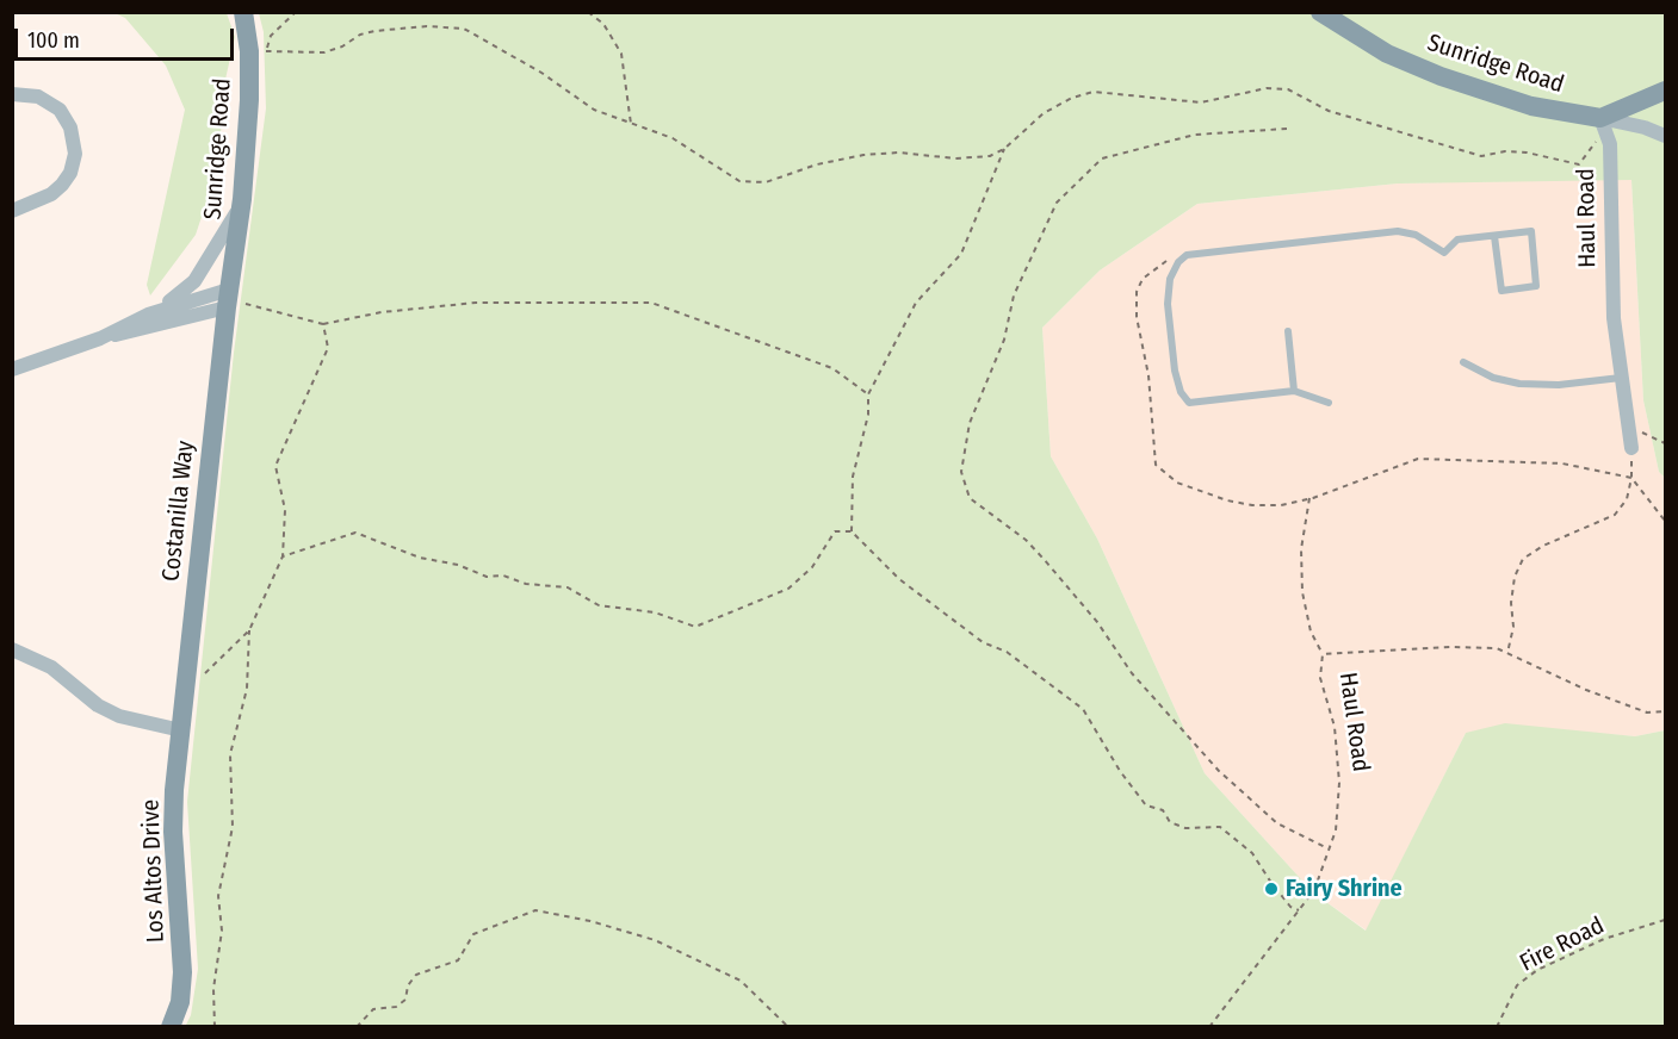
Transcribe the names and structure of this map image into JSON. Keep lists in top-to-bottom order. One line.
{"streets":{"street":["Sunridge Road","Haul Road","Costanilla Way","Los Altos Drive"],"path":["Fire Road"]},"crossings":[["Sunridge Road","Haul Road"],["Sunridge Road","Costanilla Way"],["Costanilla Way","Los Altos Drive"]],"places":["Fairy Shrine"],"scale_bar":"100 m"}
